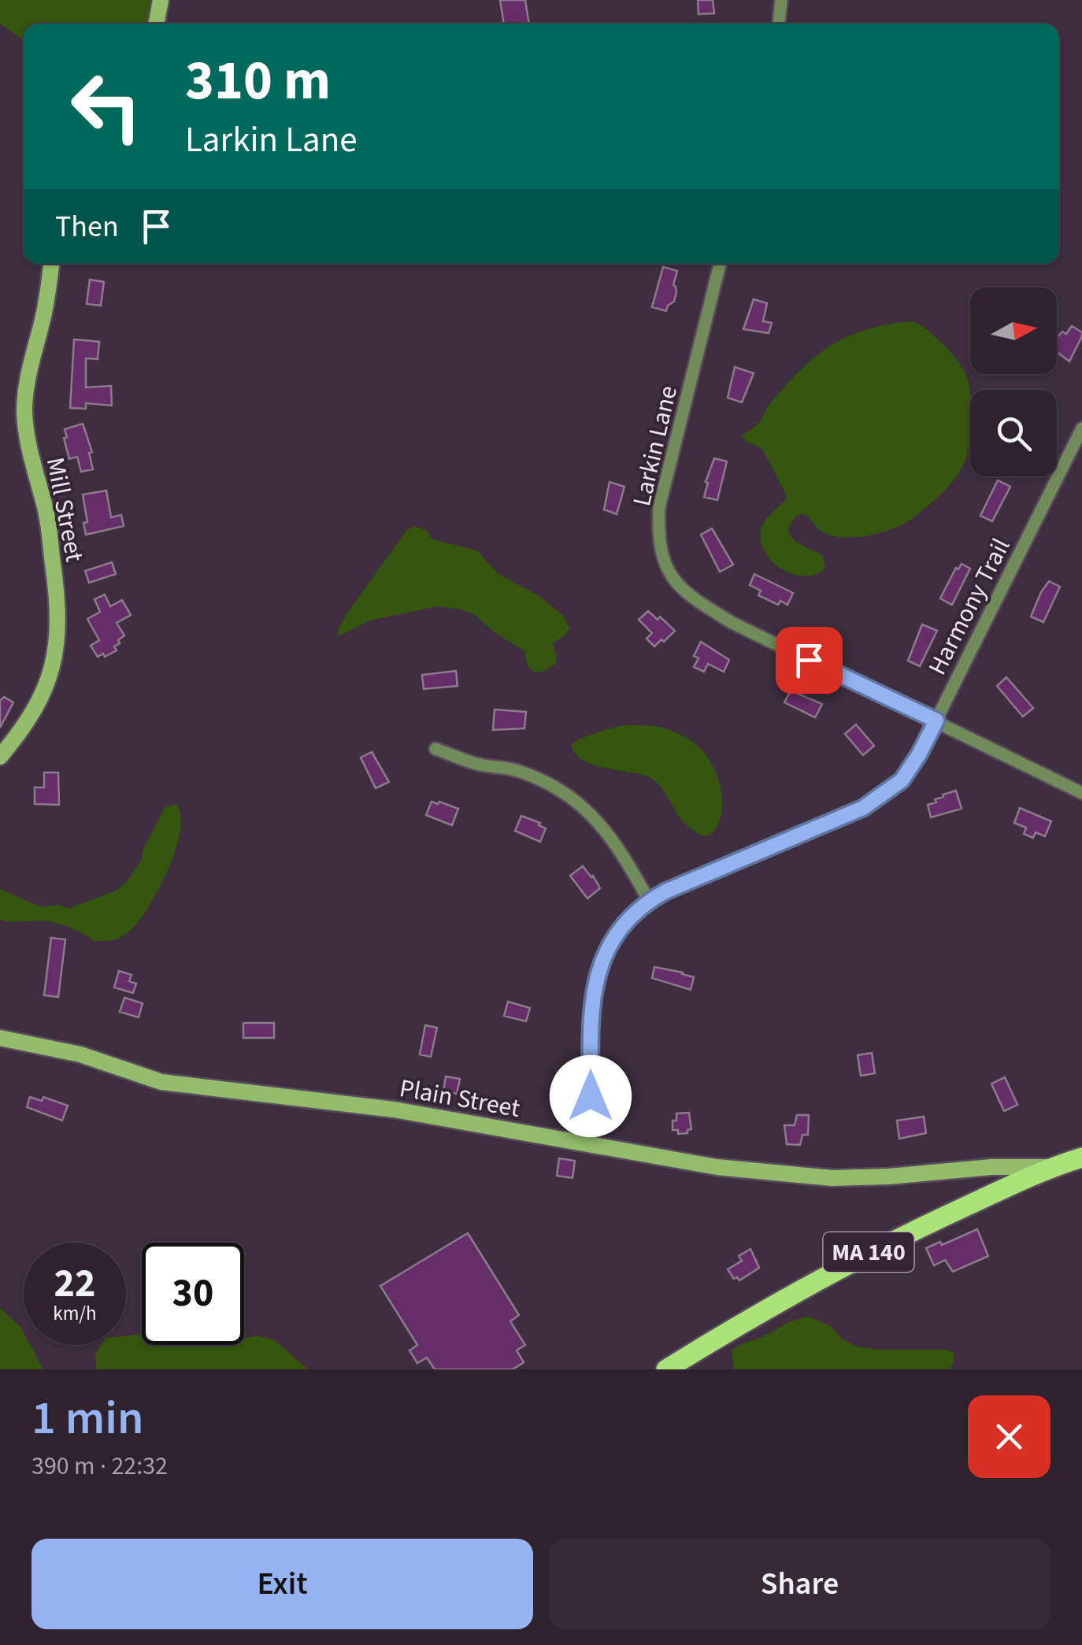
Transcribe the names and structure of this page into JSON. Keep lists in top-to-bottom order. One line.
{"streets":{"main road":["MA 140"],"street":["Larkin Lane","Mill Street","Harmony Trail","Plain Street"]},"crossings":[["Larkin Lane","Harmony Trail"],["Harmony Trail","Plain Street"],["Plain Street","MA 140"]],"north":"right","page":{"turn":["310 m","Larkin Lane"],"then":"Then","speed":"22 km/h","limit":"30","heading":["1 min","390 m · 22:32"],"buttons":["Exit","Share"]}}
